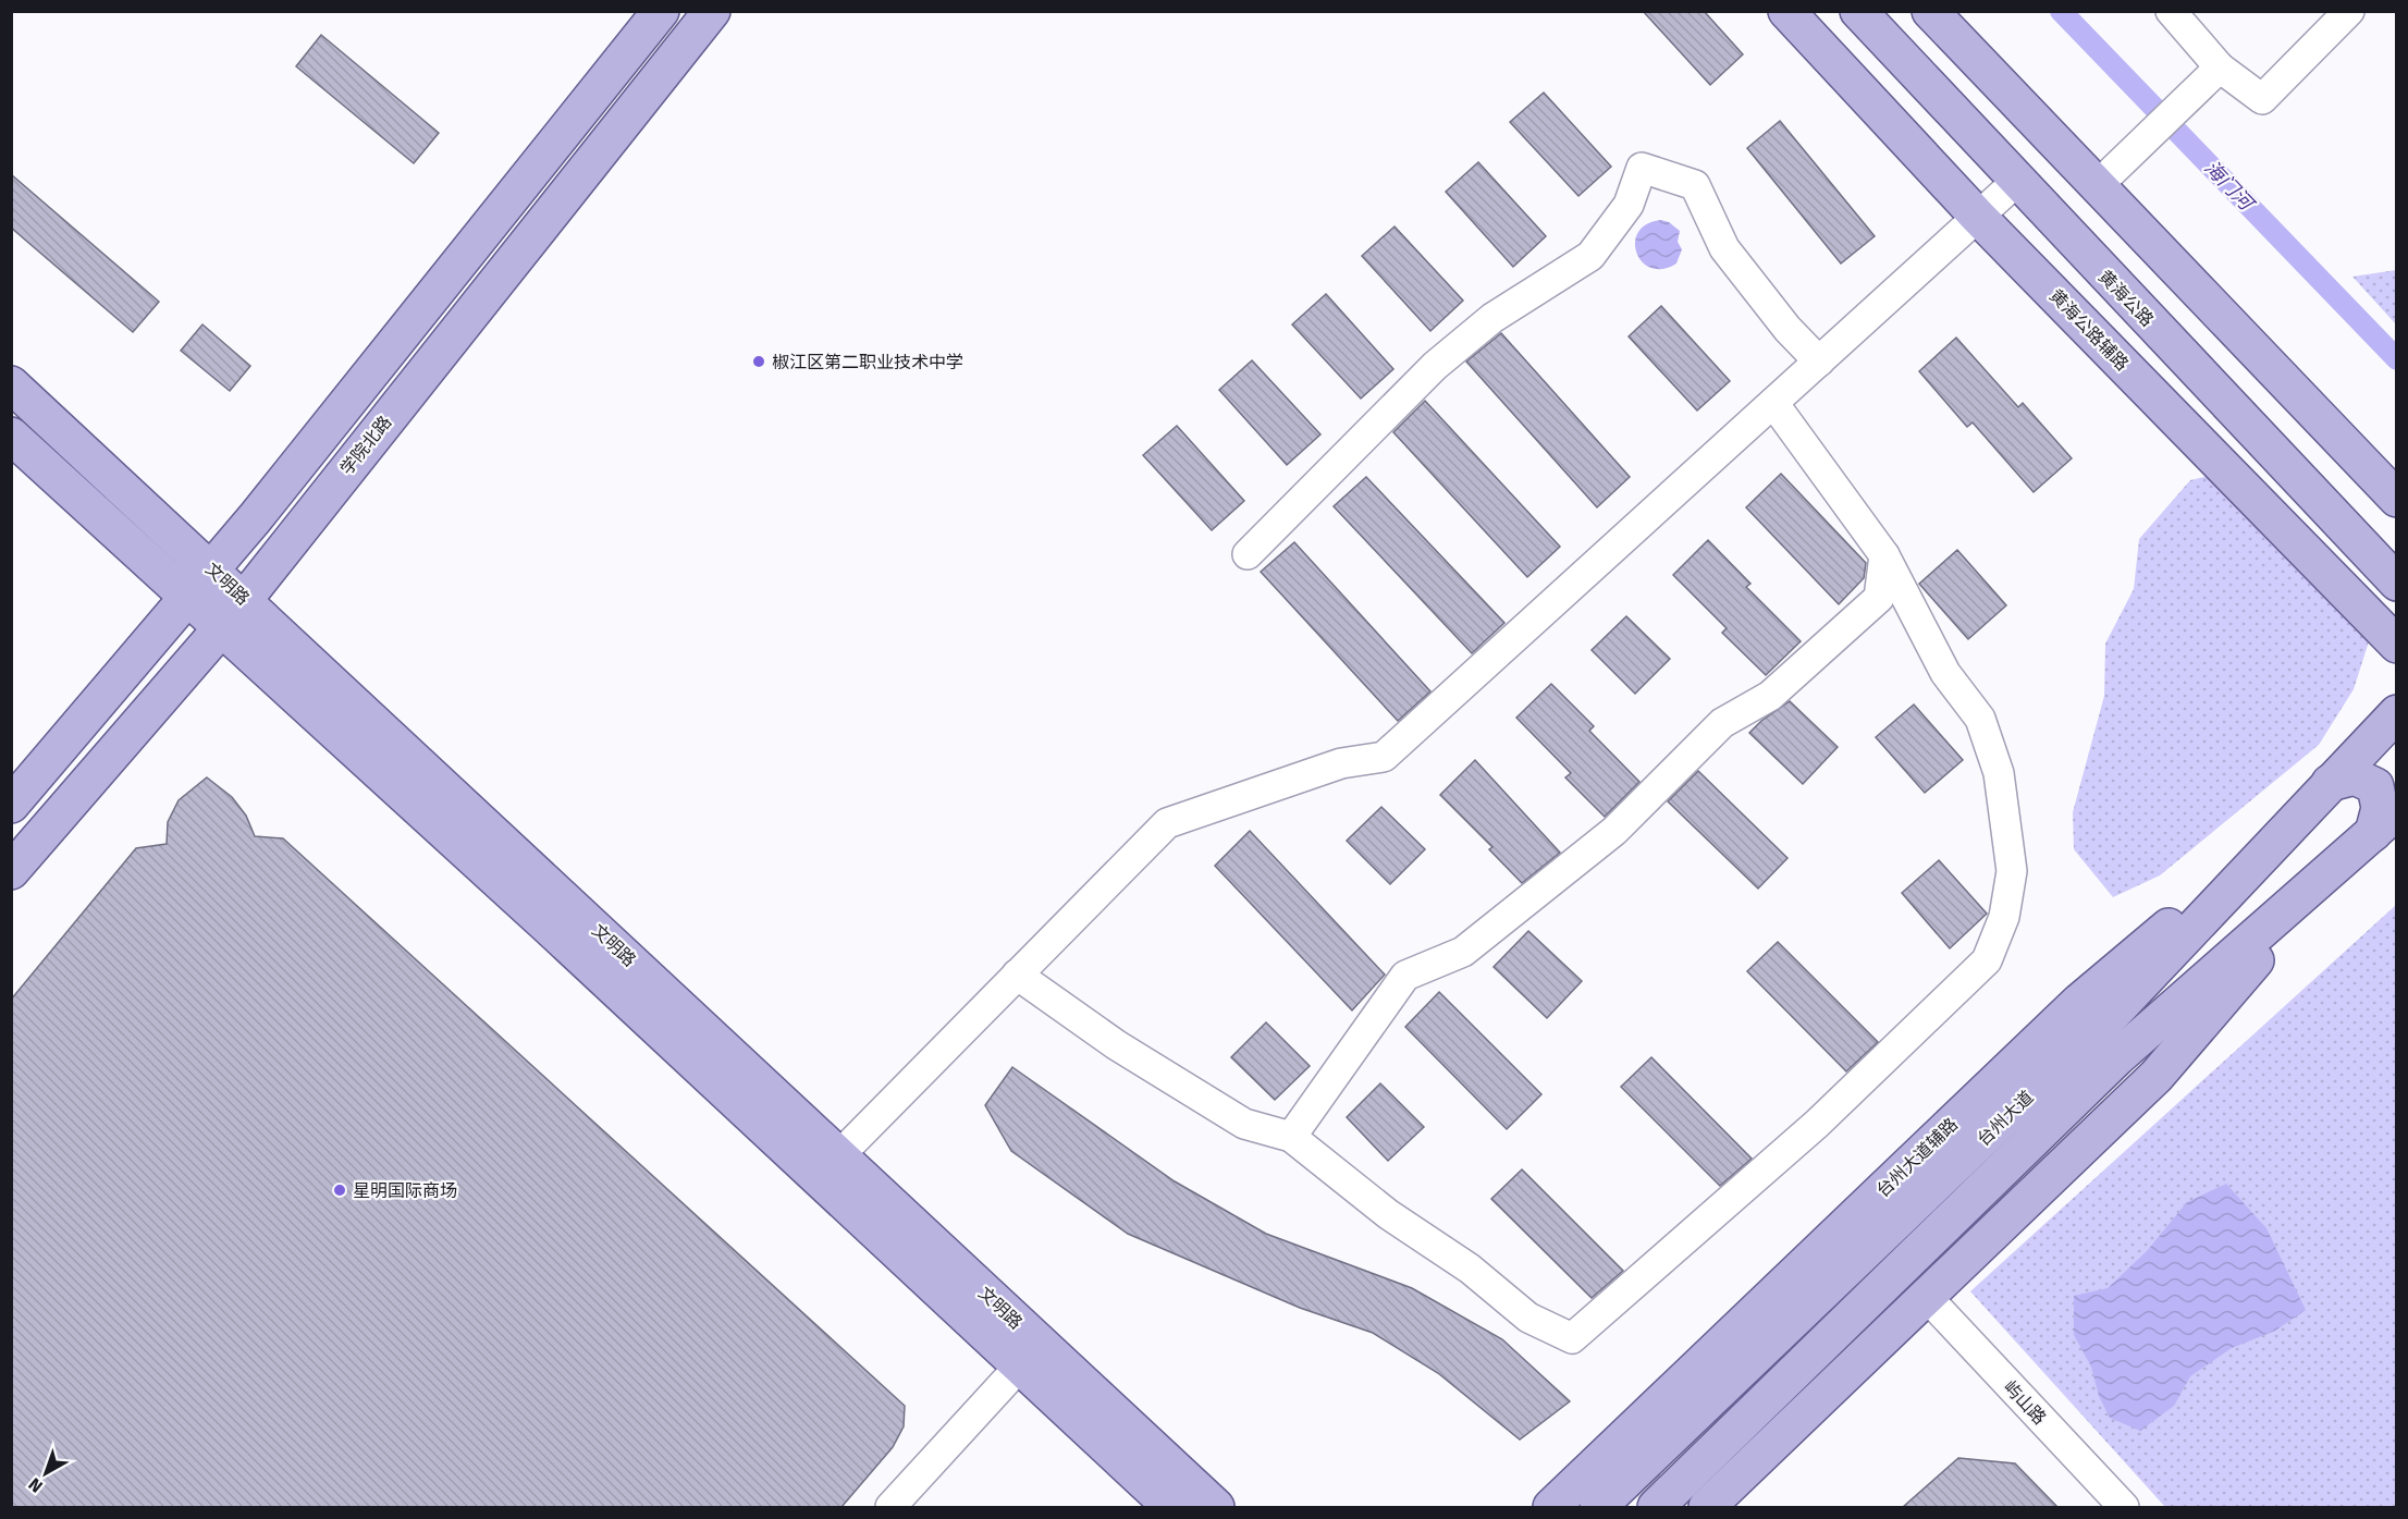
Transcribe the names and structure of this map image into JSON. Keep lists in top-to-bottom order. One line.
{"streets":{"main road":["黄海公路","黄海公路辅路","学院北路","文明路","台州大道","台州大道辅路"],"street":["屿山路"]},"crossings":[["学院北路","文明路"],["台州大道","台州大道辅路"]],"water":["海门河"],"places":["椒江区第二职业技术中学","星明国际商场"],"north":"bottom left"}
